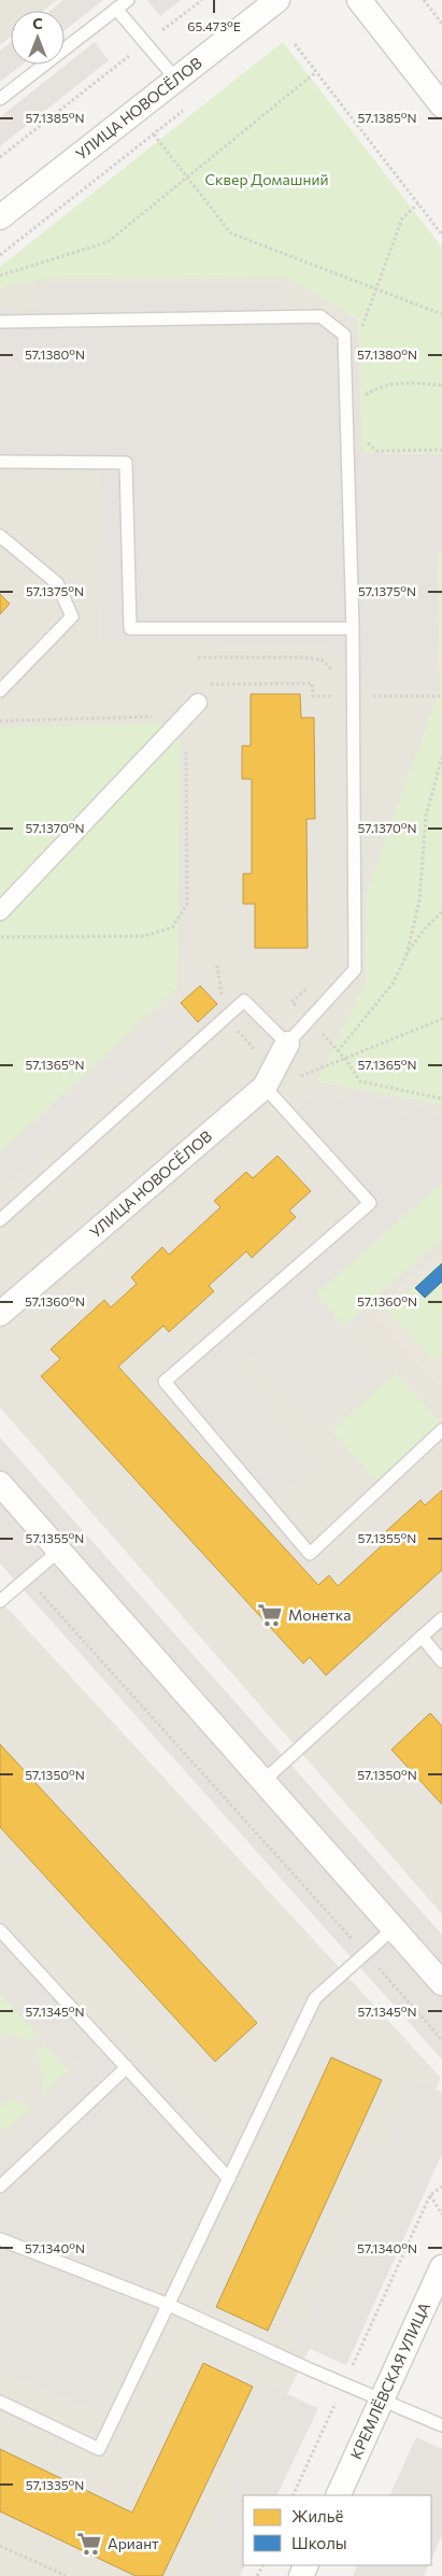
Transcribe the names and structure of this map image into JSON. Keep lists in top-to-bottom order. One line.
{"streets":{"street":["УЛИЦА НОВОСЁЛОВ","КРЕМЛЁВСКАЯ УЛИЦА"]},"parks":["Сквер Домашний"],"places":{"supermarket":["Монетка","Ариант"]},"legend":["Жильё","Школы"],"north":"top","coordinates":["65.473°E","57.1385°N","57.1380°N","57.1375°N","57.1370°N","57.1365°N","57.1360°N","57.1355°N","57.1350°N","57.1345°N","57.1340°N","57.1335°N"]}
